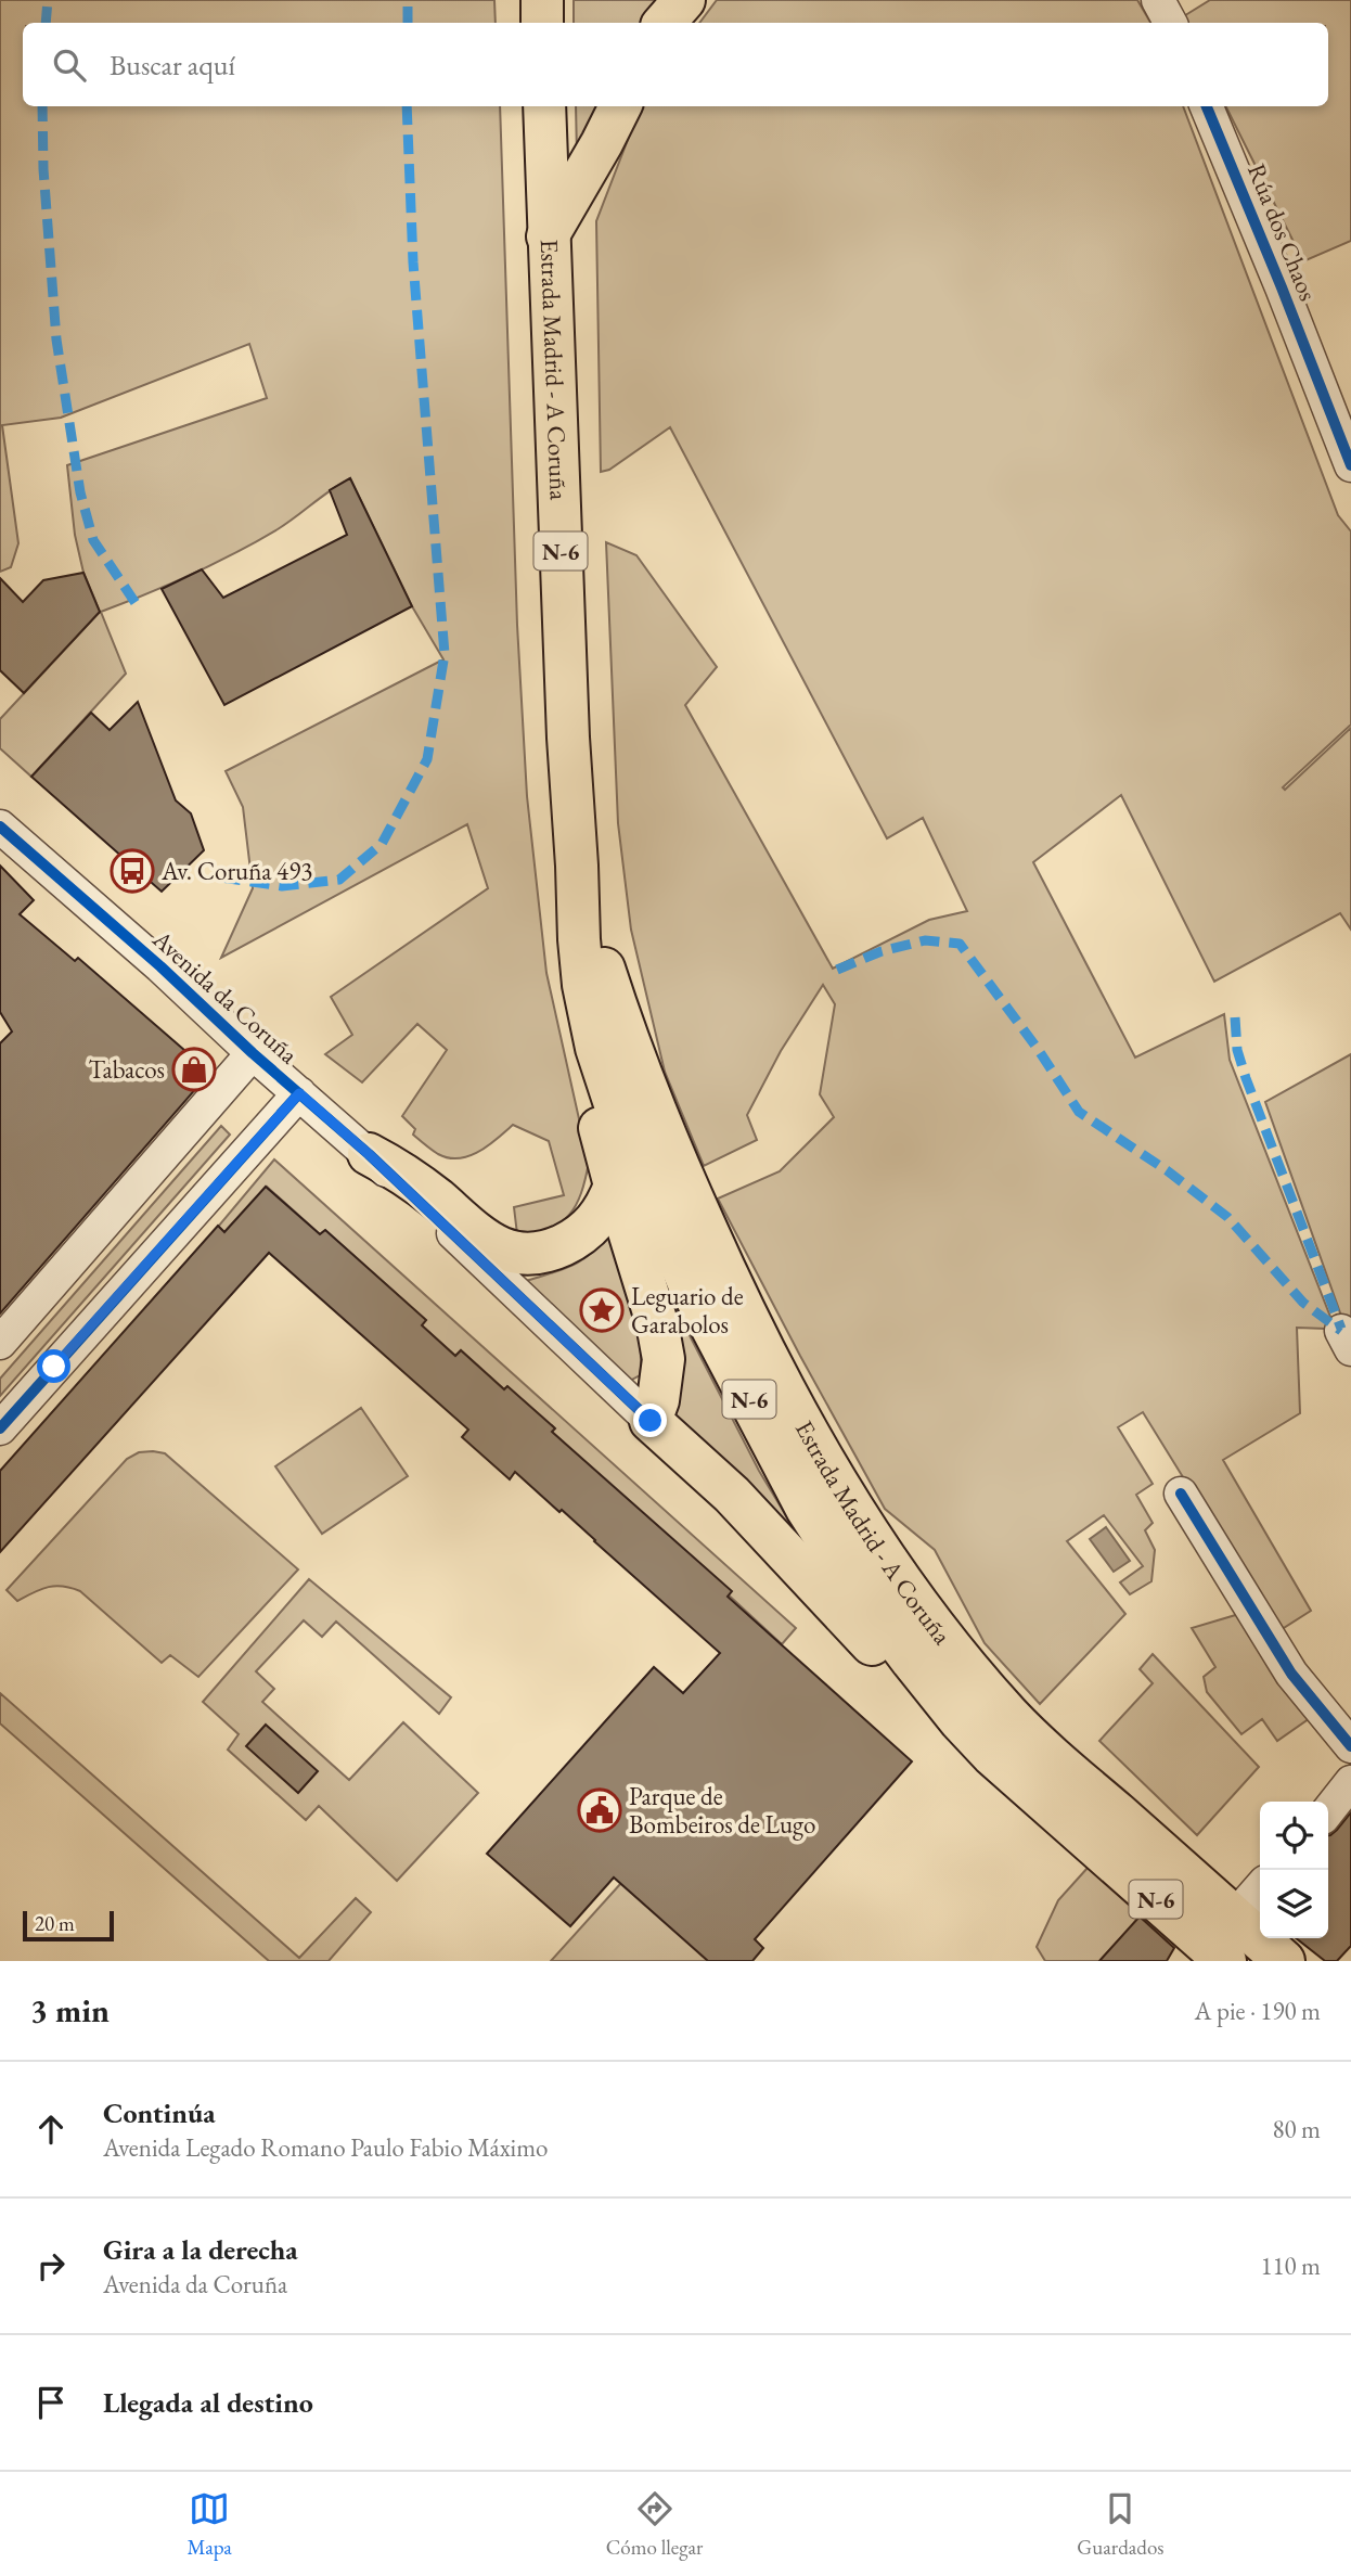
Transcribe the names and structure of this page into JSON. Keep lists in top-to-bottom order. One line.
{"streets":{"highway":["Estrada Madrid - A Coruña","N-6"],"street":["Rúa dos Chaos","Avenida da Coruña"]},"crossings":[["Estrada Madrid - A Coruña","N-6"],["N-6","Avenida da Coruña"]],"places":{"bus stop":["Av. Coruña 493"],"shop":["Tabacos"],"place":["Leguario de Garabolos"],"public building":["Parque de Bombeiros de Lugo"]},"scale_bar":"20 m","page":{"search":"Buscar aquí","scale":"20 m","heading":["3 min","A pie · 190 m"],"list":[["Continúa","Avenida Legado Romano Paulo Fabio Máximo","80 m"],["Gira a la derecha","Avenida da Coruña","110 m"],"Llegada al destino"],"nav":["Mapa","Cómo llegar","Guardados"]}}
